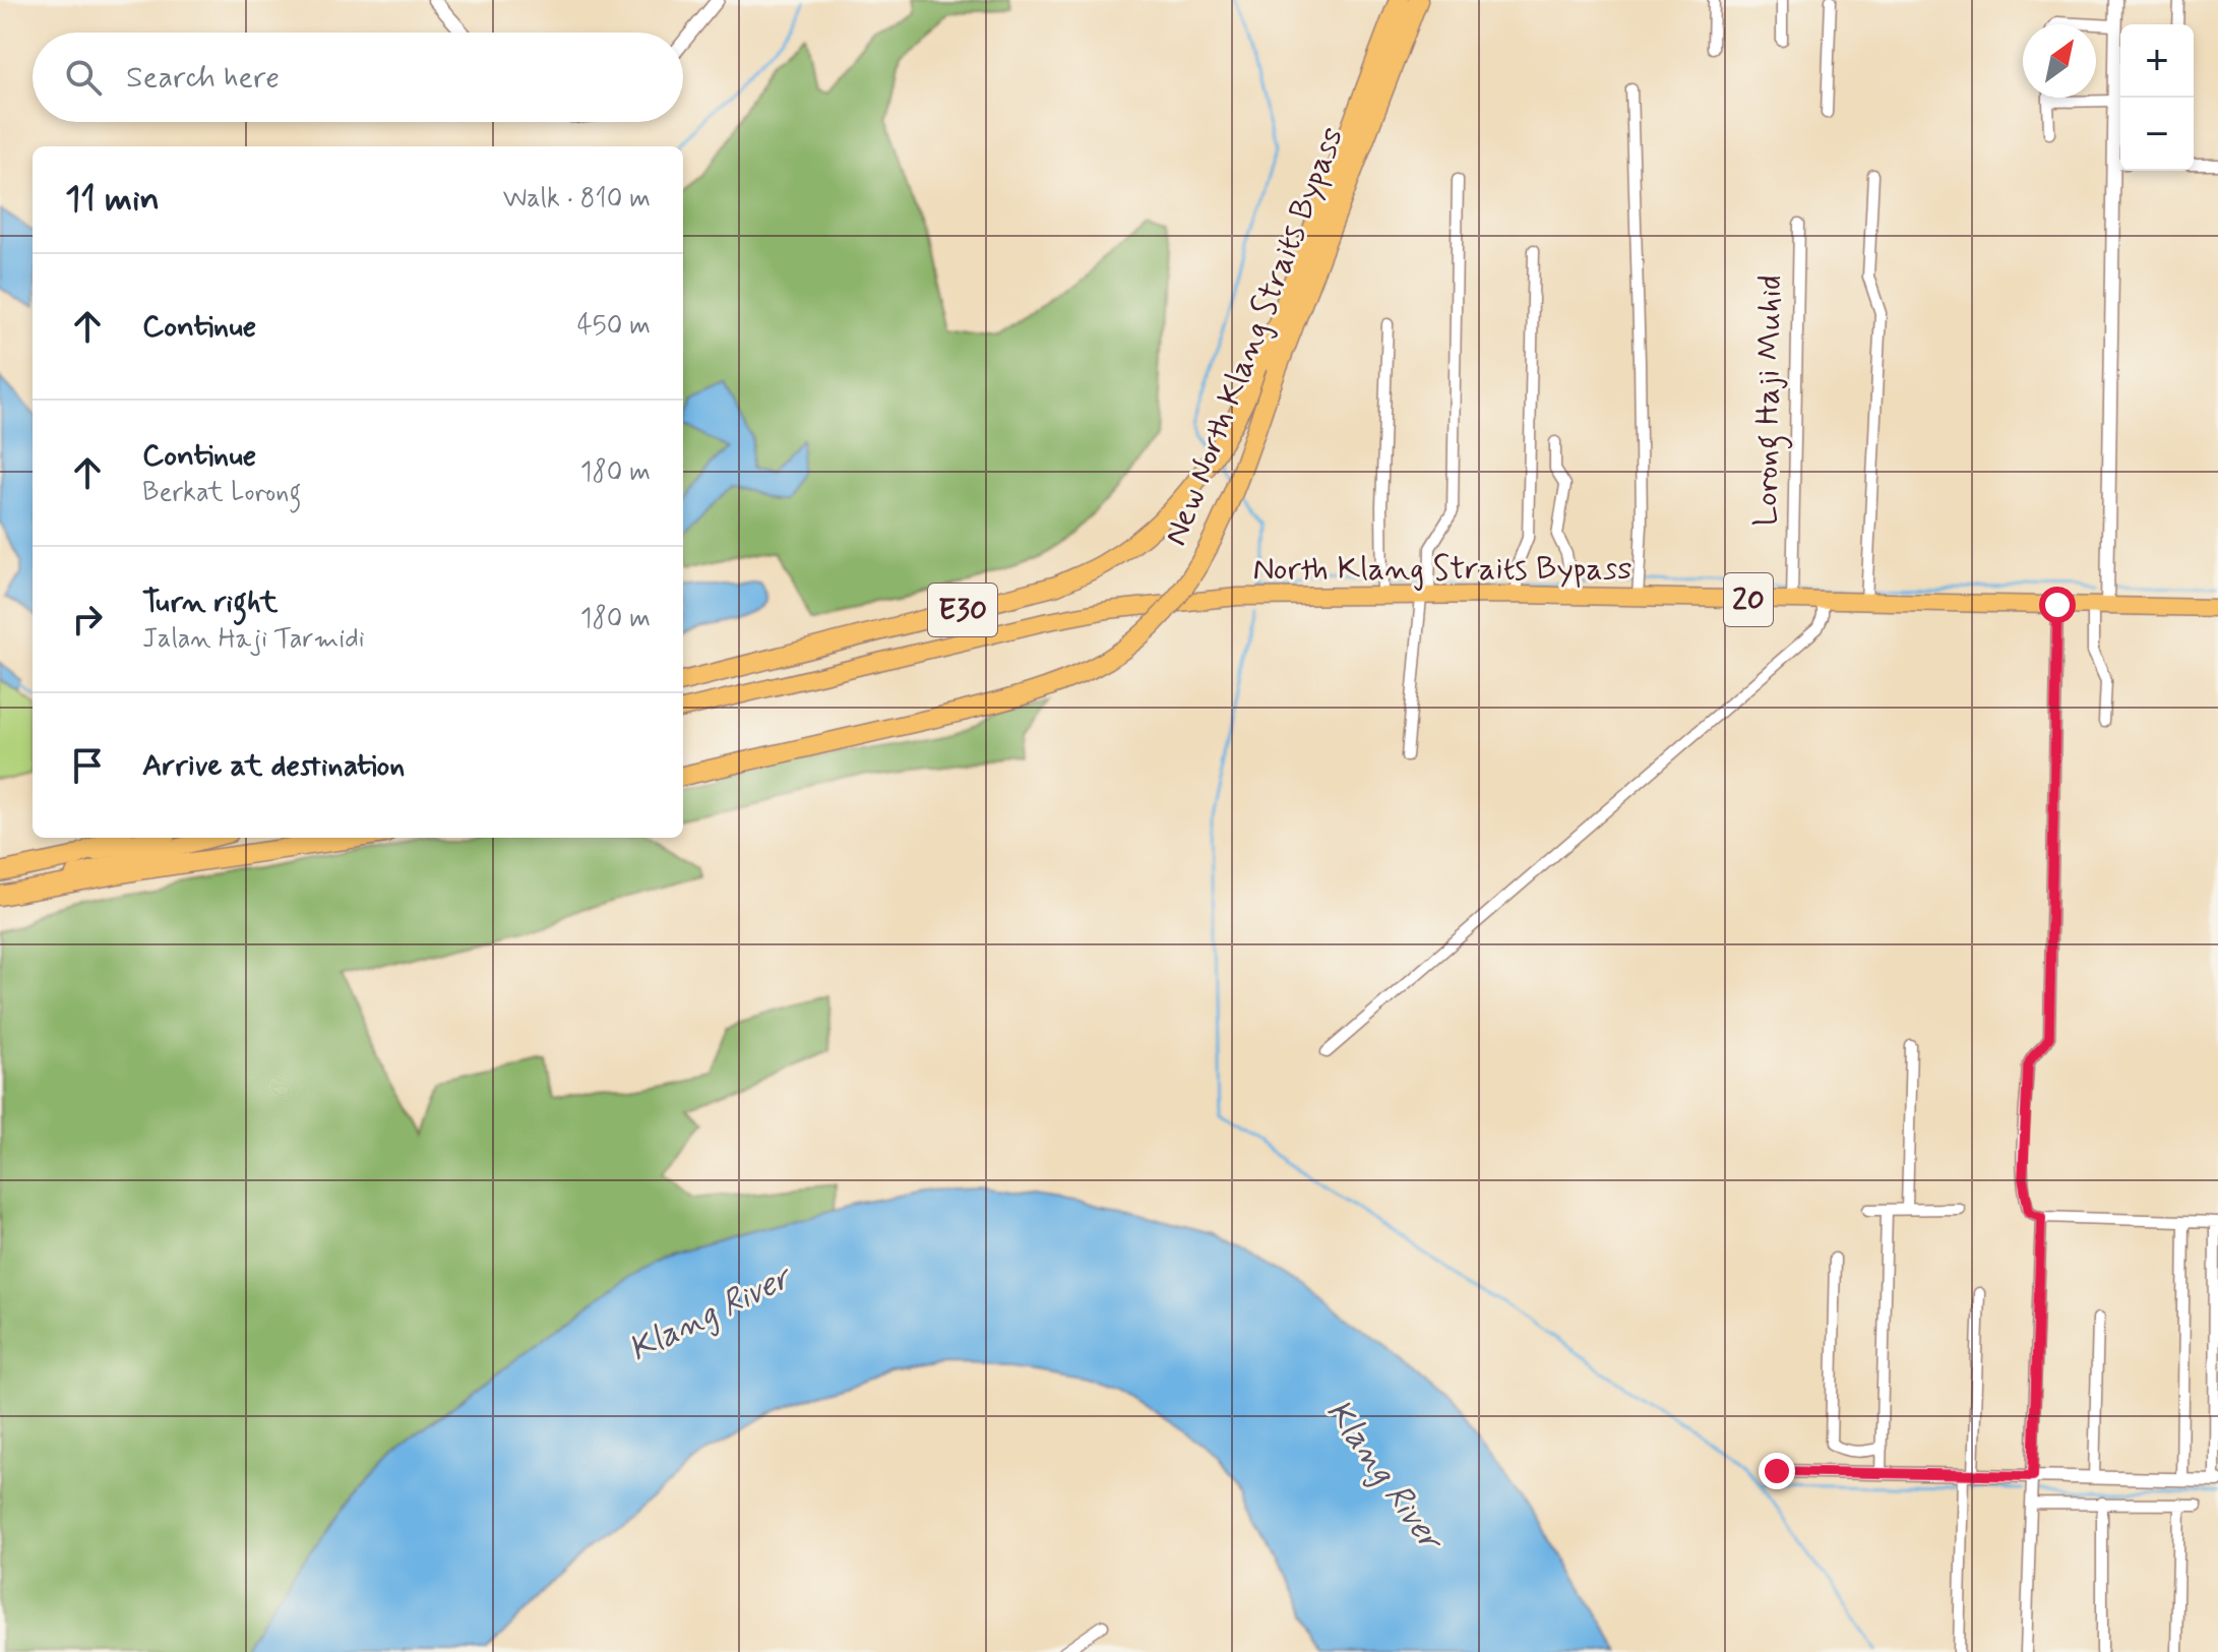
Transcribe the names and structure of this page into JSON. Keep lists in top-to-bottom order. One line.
{"streets":{"highway":["New North Klang Straits Bypass","North Klang Straits Bypass","20","E30"],"street":["Lorong Haji Muhid"]},"crossings":[["Lorong Haji Muhid","North Klang Straits Bypass"]],"water":["Klang River"],"north":"top right","page":{"map_buttons":["+","−"],"search":"Search here","heading":["11 min","Walk · 810 m"],"list":[["Continue","450 m"],["Continue","Berkat Lorong","180 m"],["Turn right","Jalan Haji Tarmidi","180 m"],"Arrive at destination"]}}
